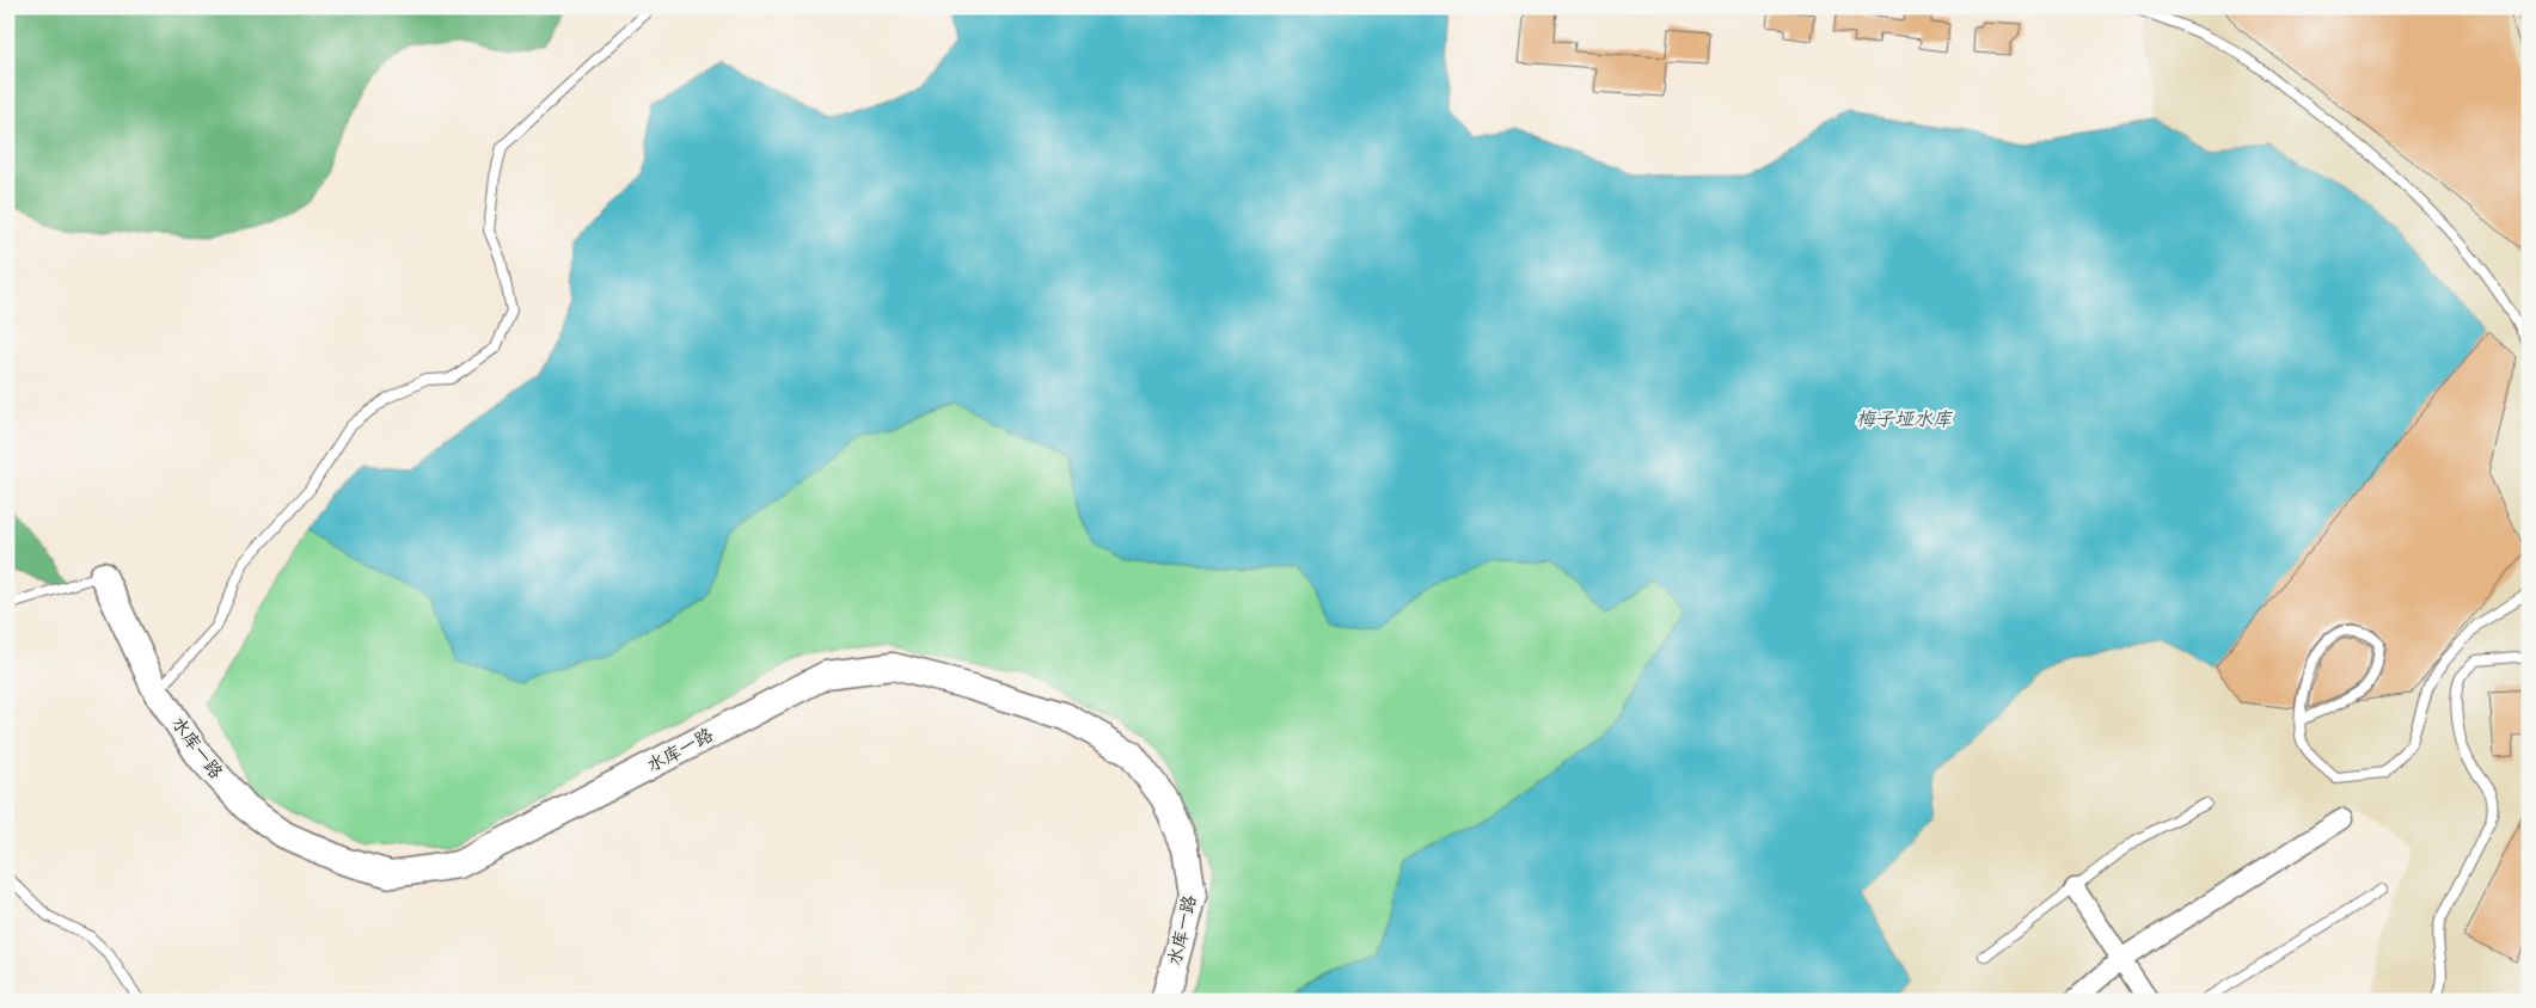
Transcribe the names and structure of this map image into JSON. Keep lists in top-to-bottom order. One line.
{"streets":{"street":["水库一路"]},"water":["梅子垭水库"]}
